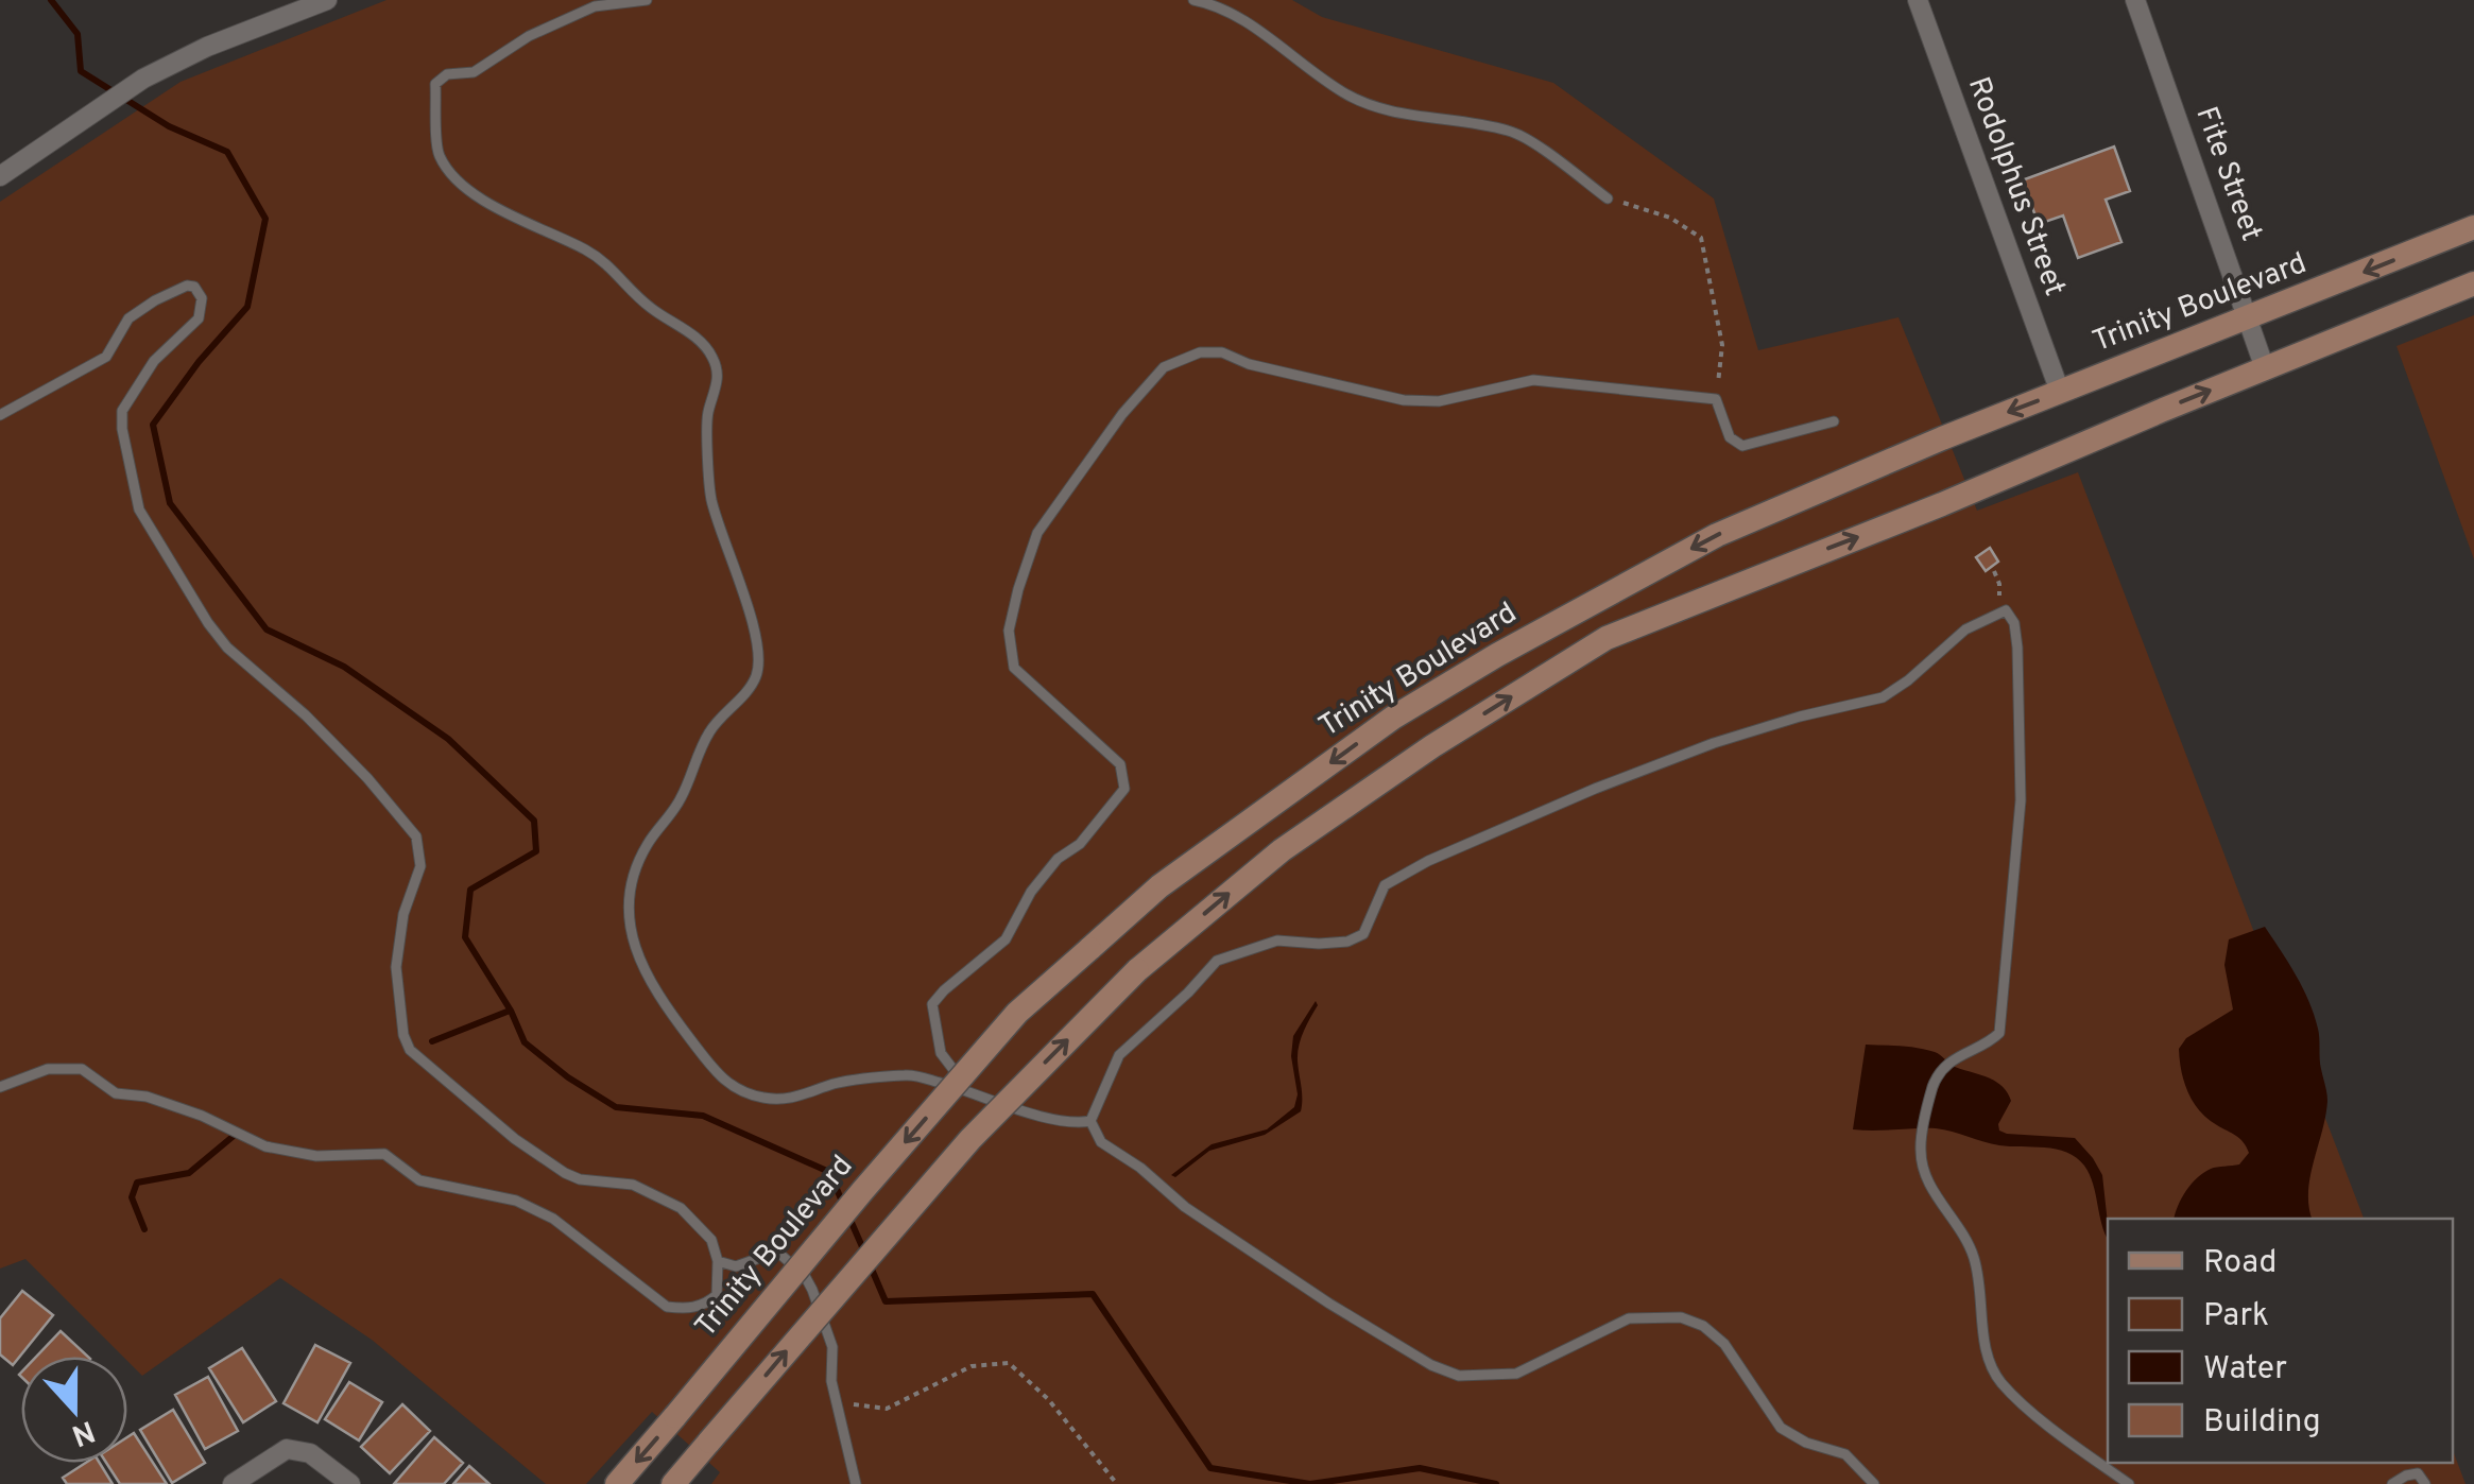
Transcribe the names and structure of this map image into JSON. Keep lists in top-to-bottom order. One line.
{"streets":{"main road":["Trinity Boulevard"],"street":["Fite Street","Rodolphus Street"]},"crossings":[["Fite Street","Trinity Boulevard"],["Rodolphus Street","Trinity Boulevard"]],"legend":["Road","Park","Water","Building"],"north":"bottom"}
